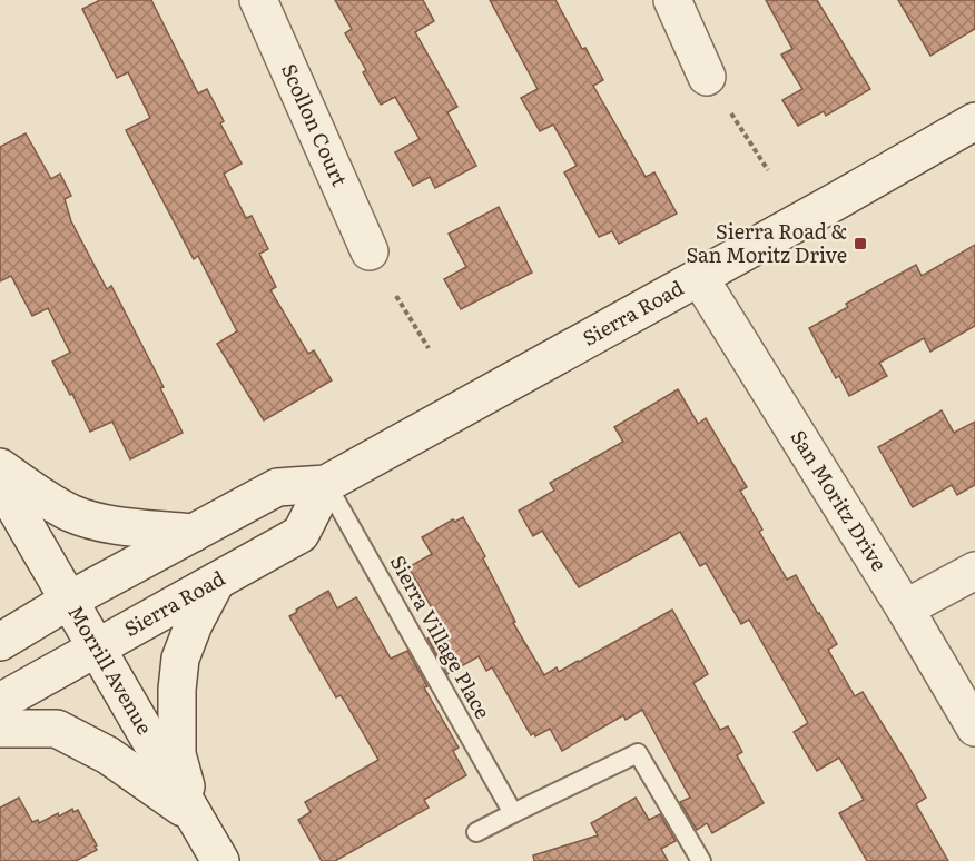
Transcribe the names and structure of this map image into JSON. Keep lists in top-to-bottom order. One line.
{"streets":{"street":["Scollon Court","Sierra Road","San Moritz Drive","Morrill Avenue"],"lane":["Sierra Village Place"]},"crossings":[["Sierra Road","San Moritz Drive"],["Sierra Road","Sierra Village Place"],["Sierra Road","Morrill Avenue"]],"places":{"transit":["Sierra Road & San Moritz Drive"]}}
